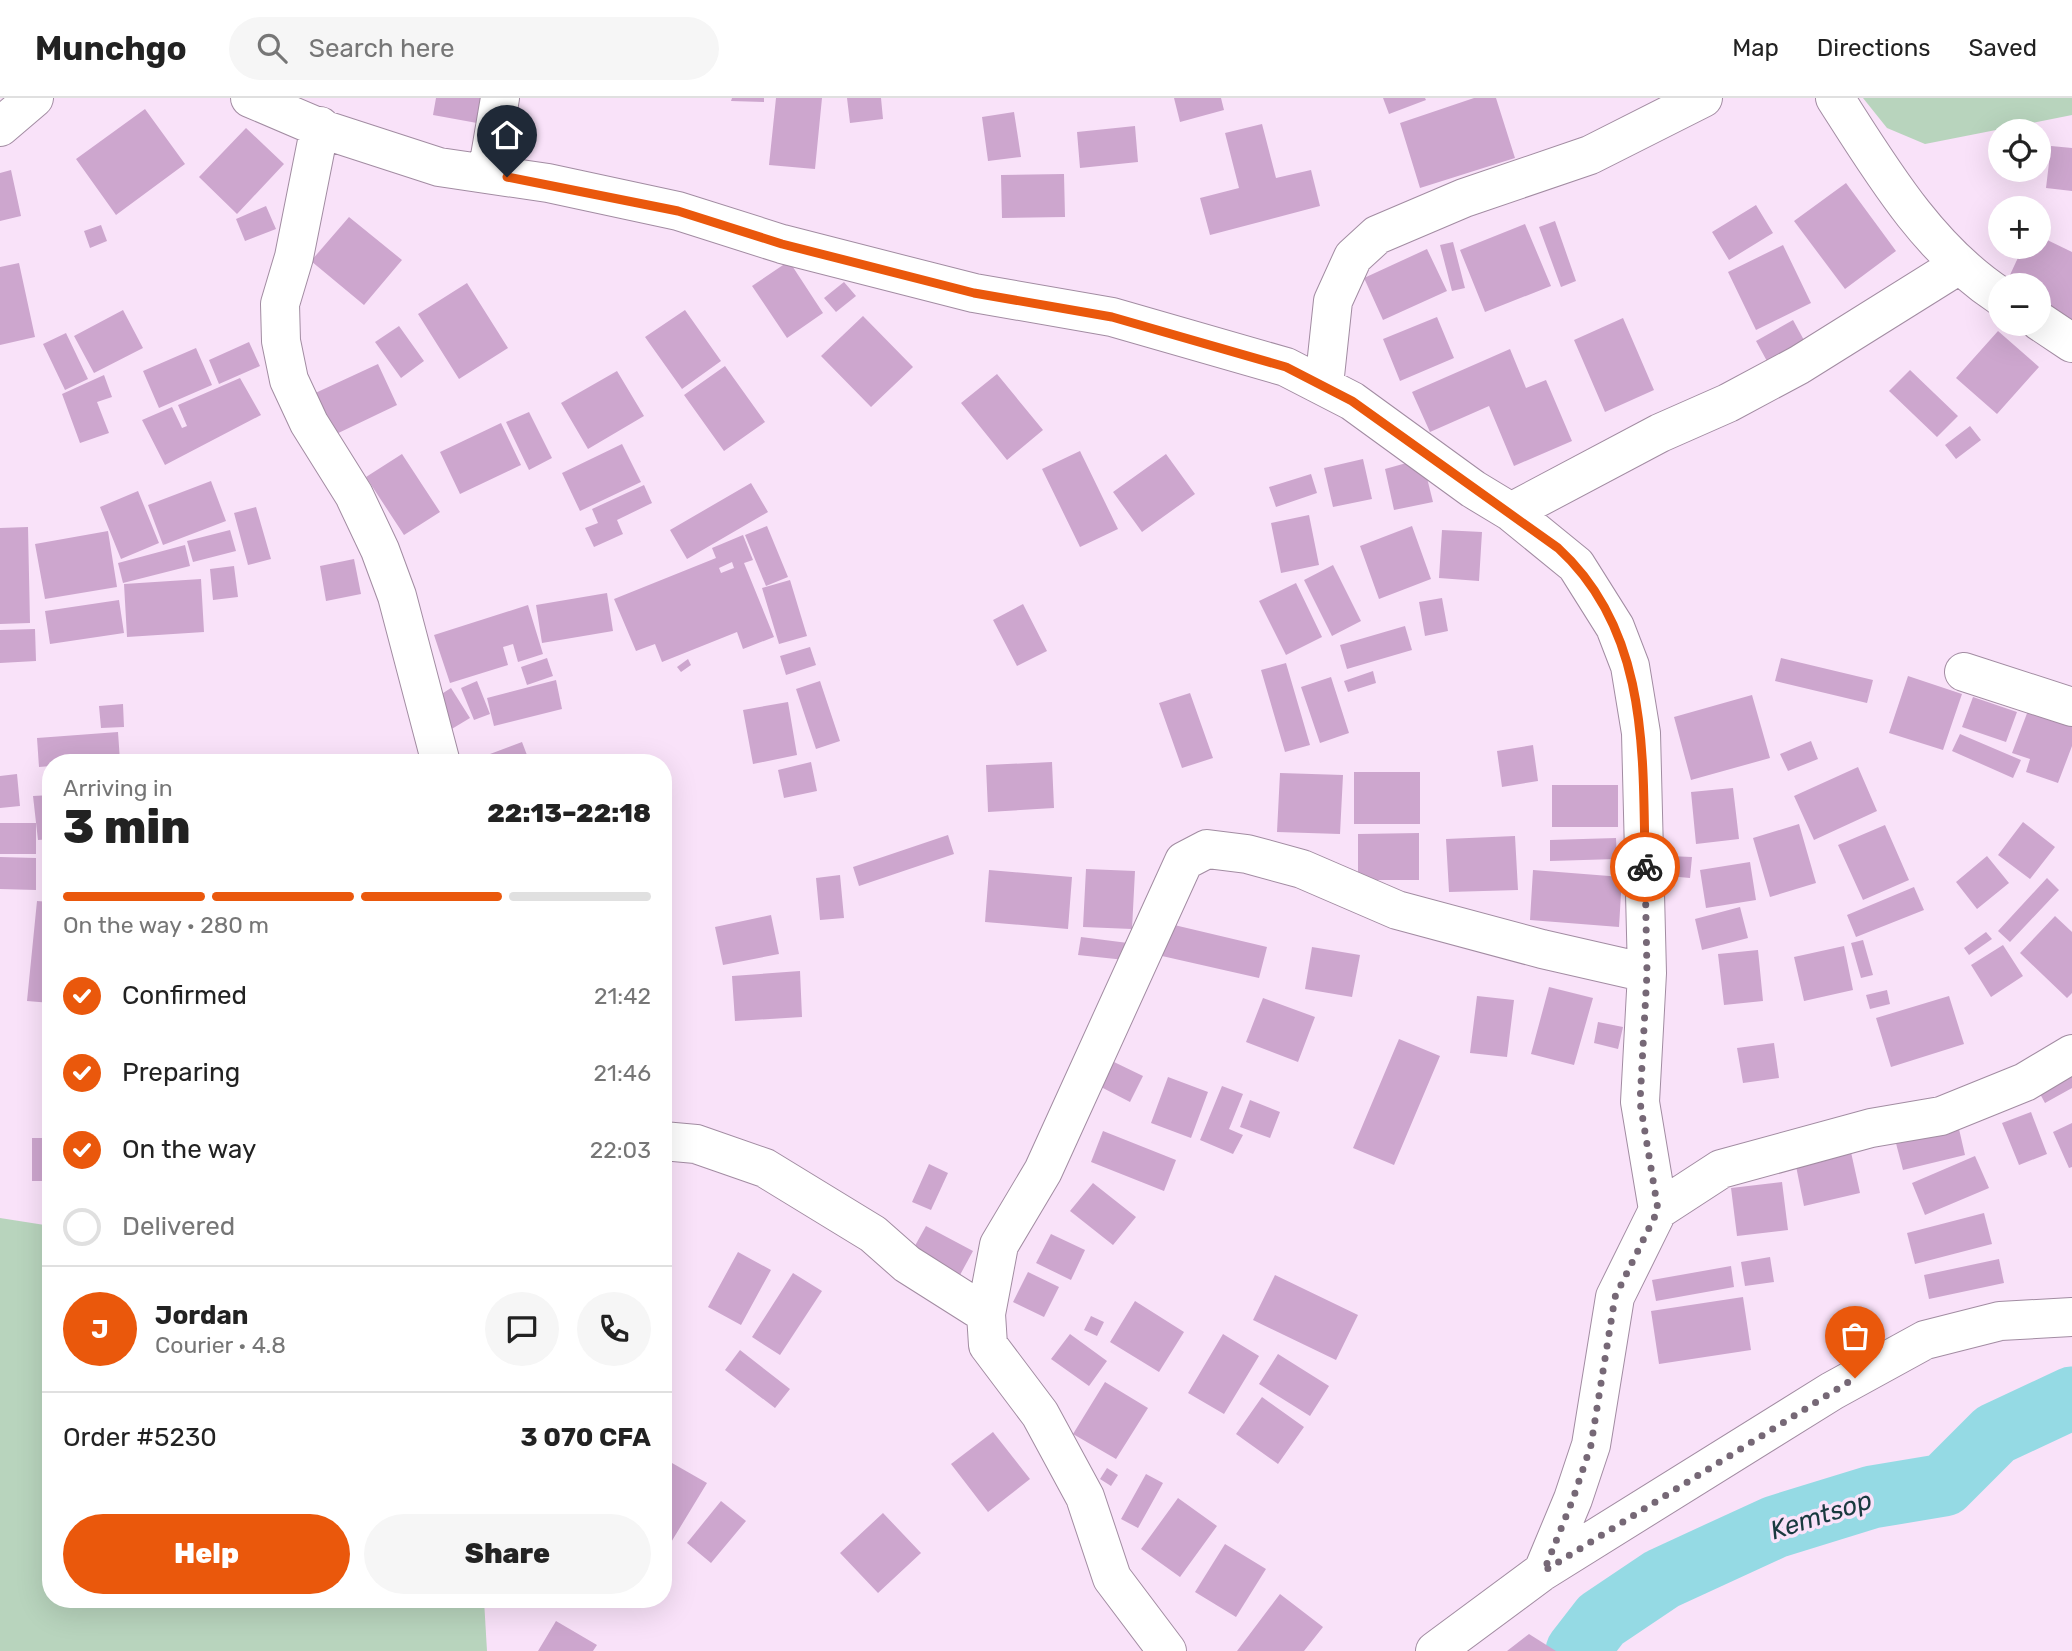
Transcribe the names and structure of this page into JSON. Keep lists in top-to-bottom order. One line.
{"water":["Kemtsop"],"page":{"header":"Munchgo","search":"Search here","nav":["Map","Directions","Saved"],"map_buttons":["+","−"],"heading":["3 min","Arriving in","22:13–22:18"],"panel":["Jordan","Courier · 4.8","Order #5230","3 070 CFA"],"bar":"On the way · 280 m","list":[["Confirmed","21:42"],["Preparing","21:46"],["On the way","22:03"],"Delivered"],"round":"J","buttons":["Help","Share"]}}
